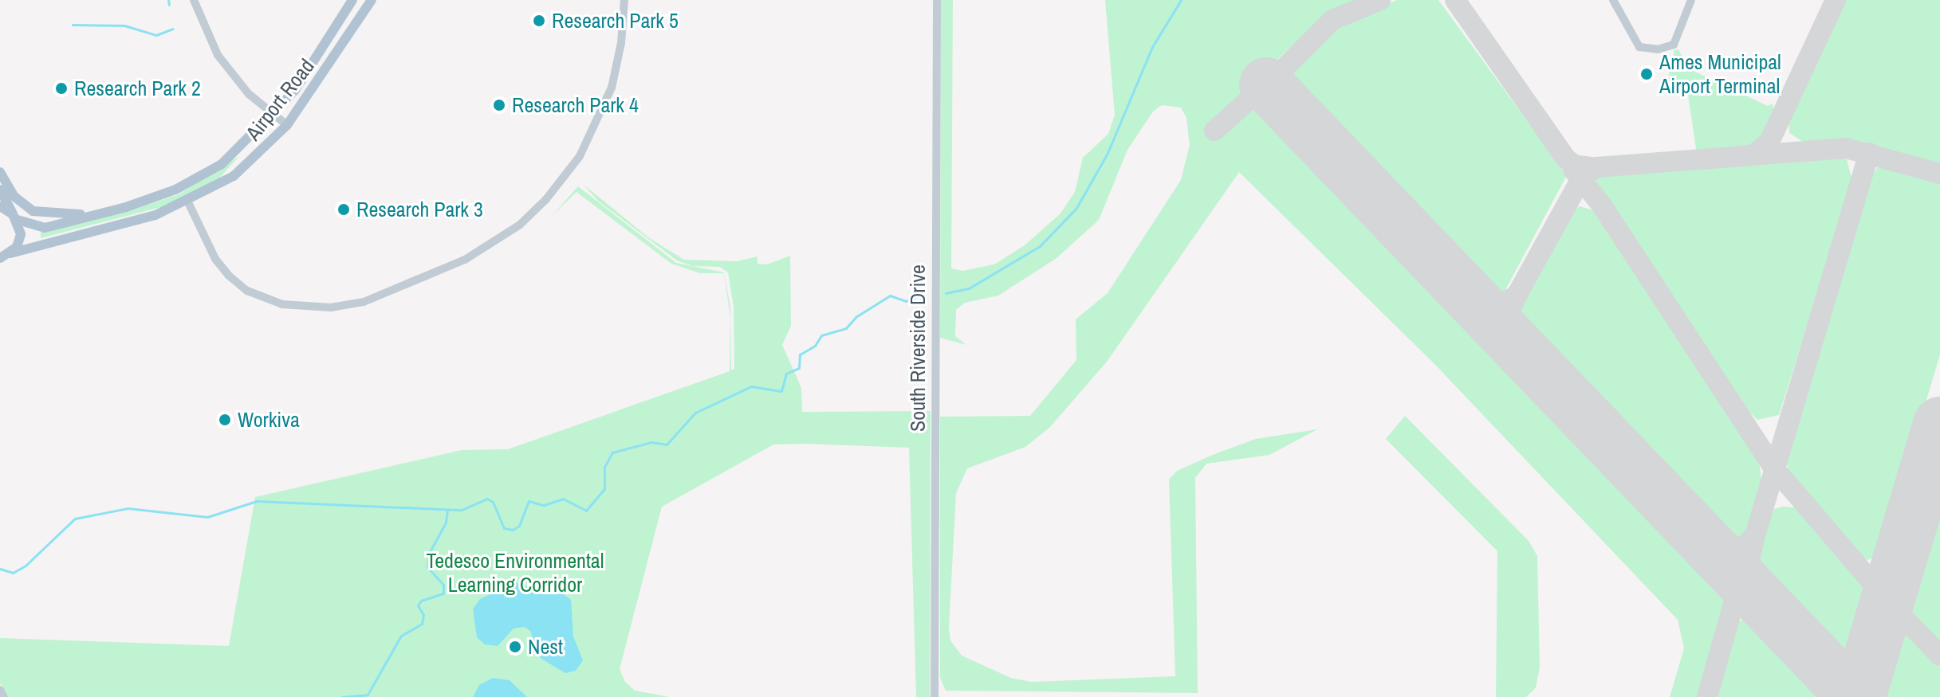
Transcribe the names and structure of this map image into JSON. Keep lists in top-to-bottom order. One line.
{"streets":{"main road":["Airport Road"],"street":["South Riverside Drive"]},"parks":["Tedesco Environmental Learning Corridor"],"places":["Research Park 5","Ames Municipal Airport Terminal","Research Park 2","Research Park 4","Research Park 3","Workiva","Nest"]}
